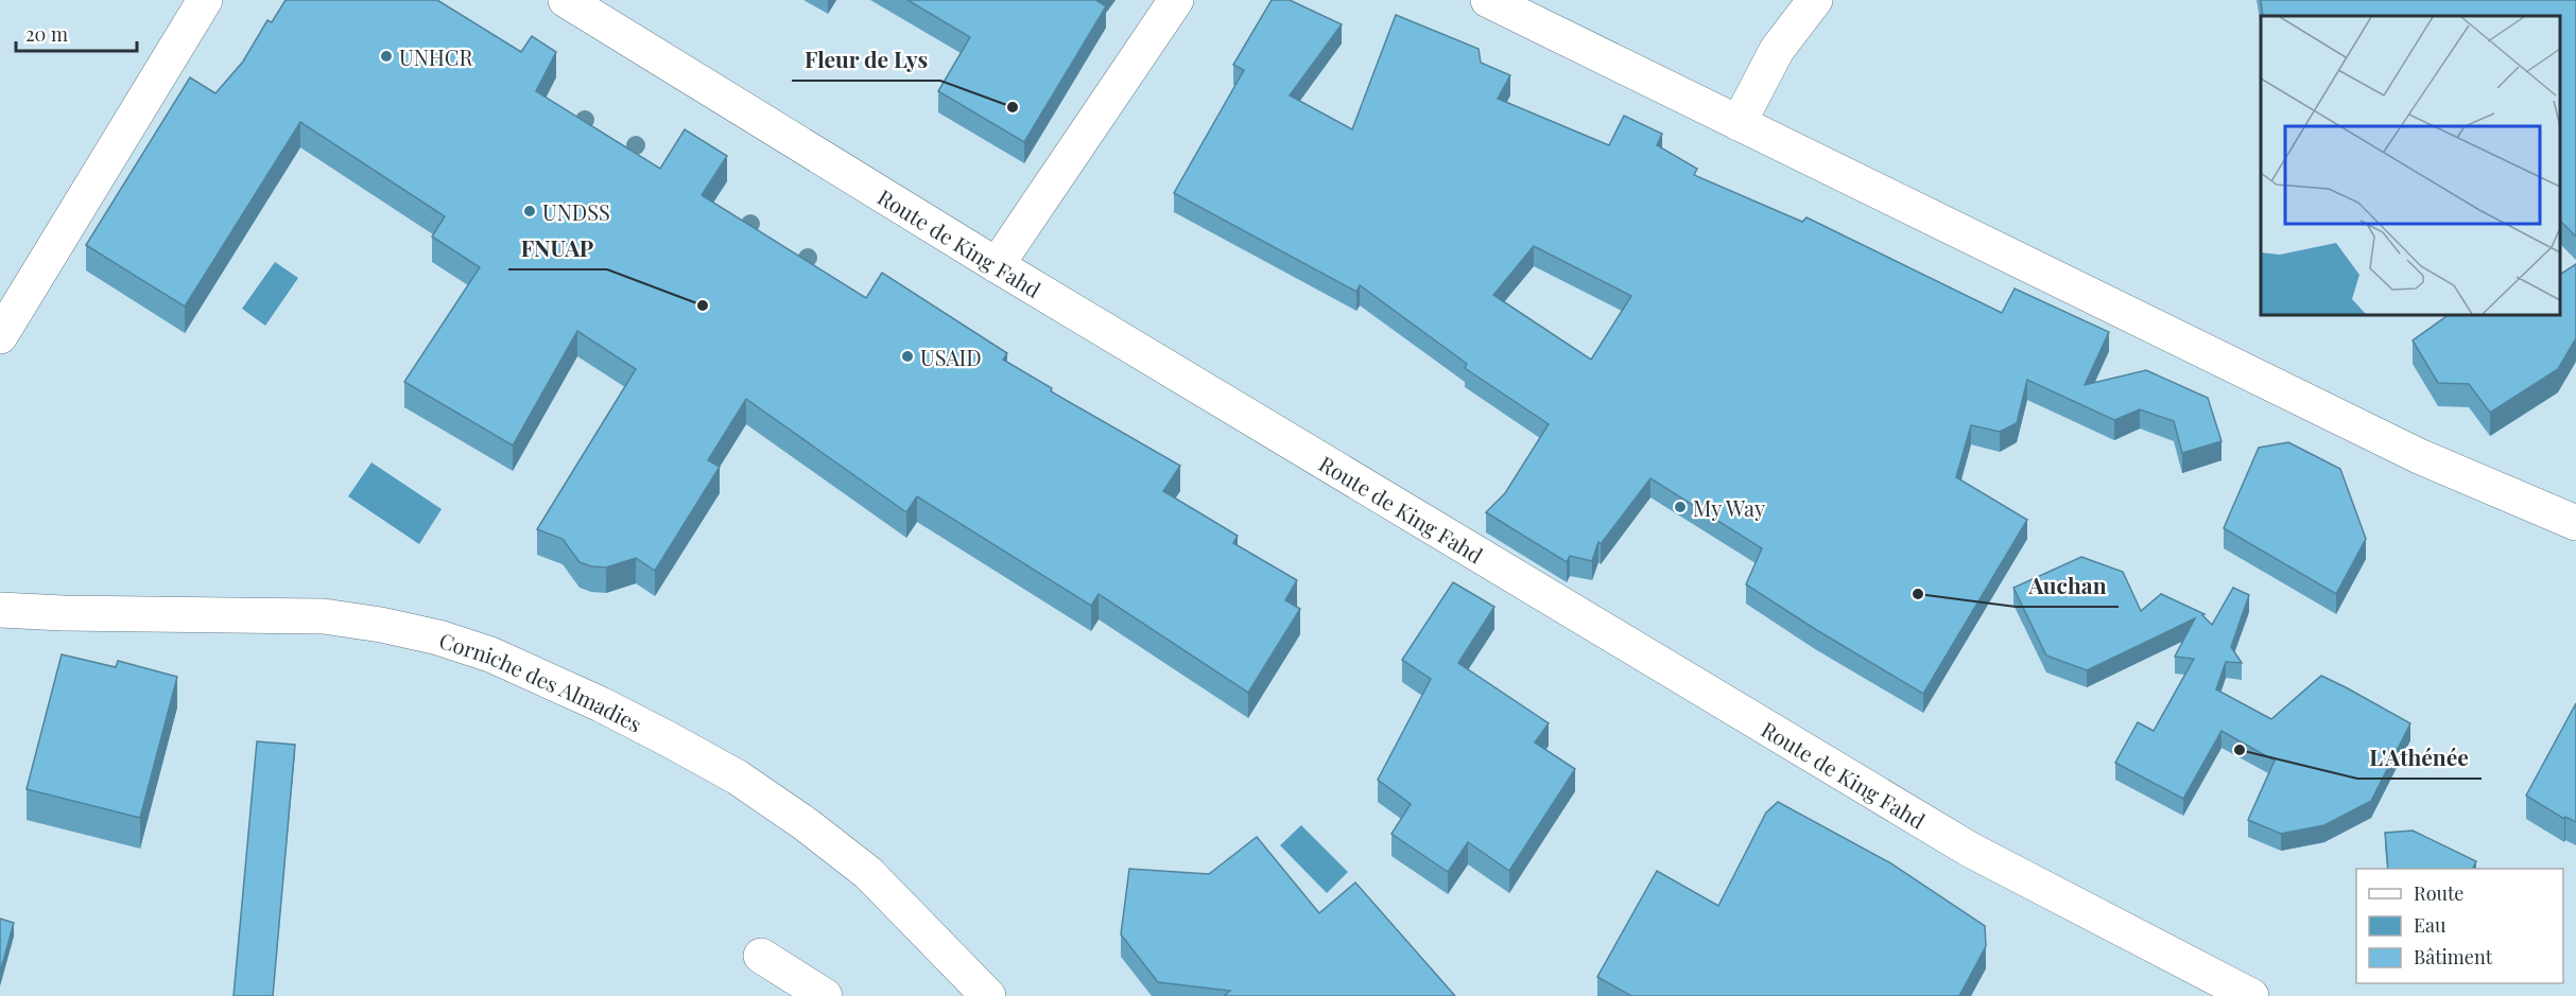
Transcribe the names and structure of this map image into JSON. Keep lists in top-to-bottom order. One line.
{"streets":{"street":["Route de King Fahd","Corniche des Almadies"]},"places":["UNHCR","Fleur de Lys","UNDSS","FNUAP","USAID","My Way","Auchan","L'Athénée"],"legend":["Route","Eau","Bâtiment"],"scale_bar":"20 m"}
